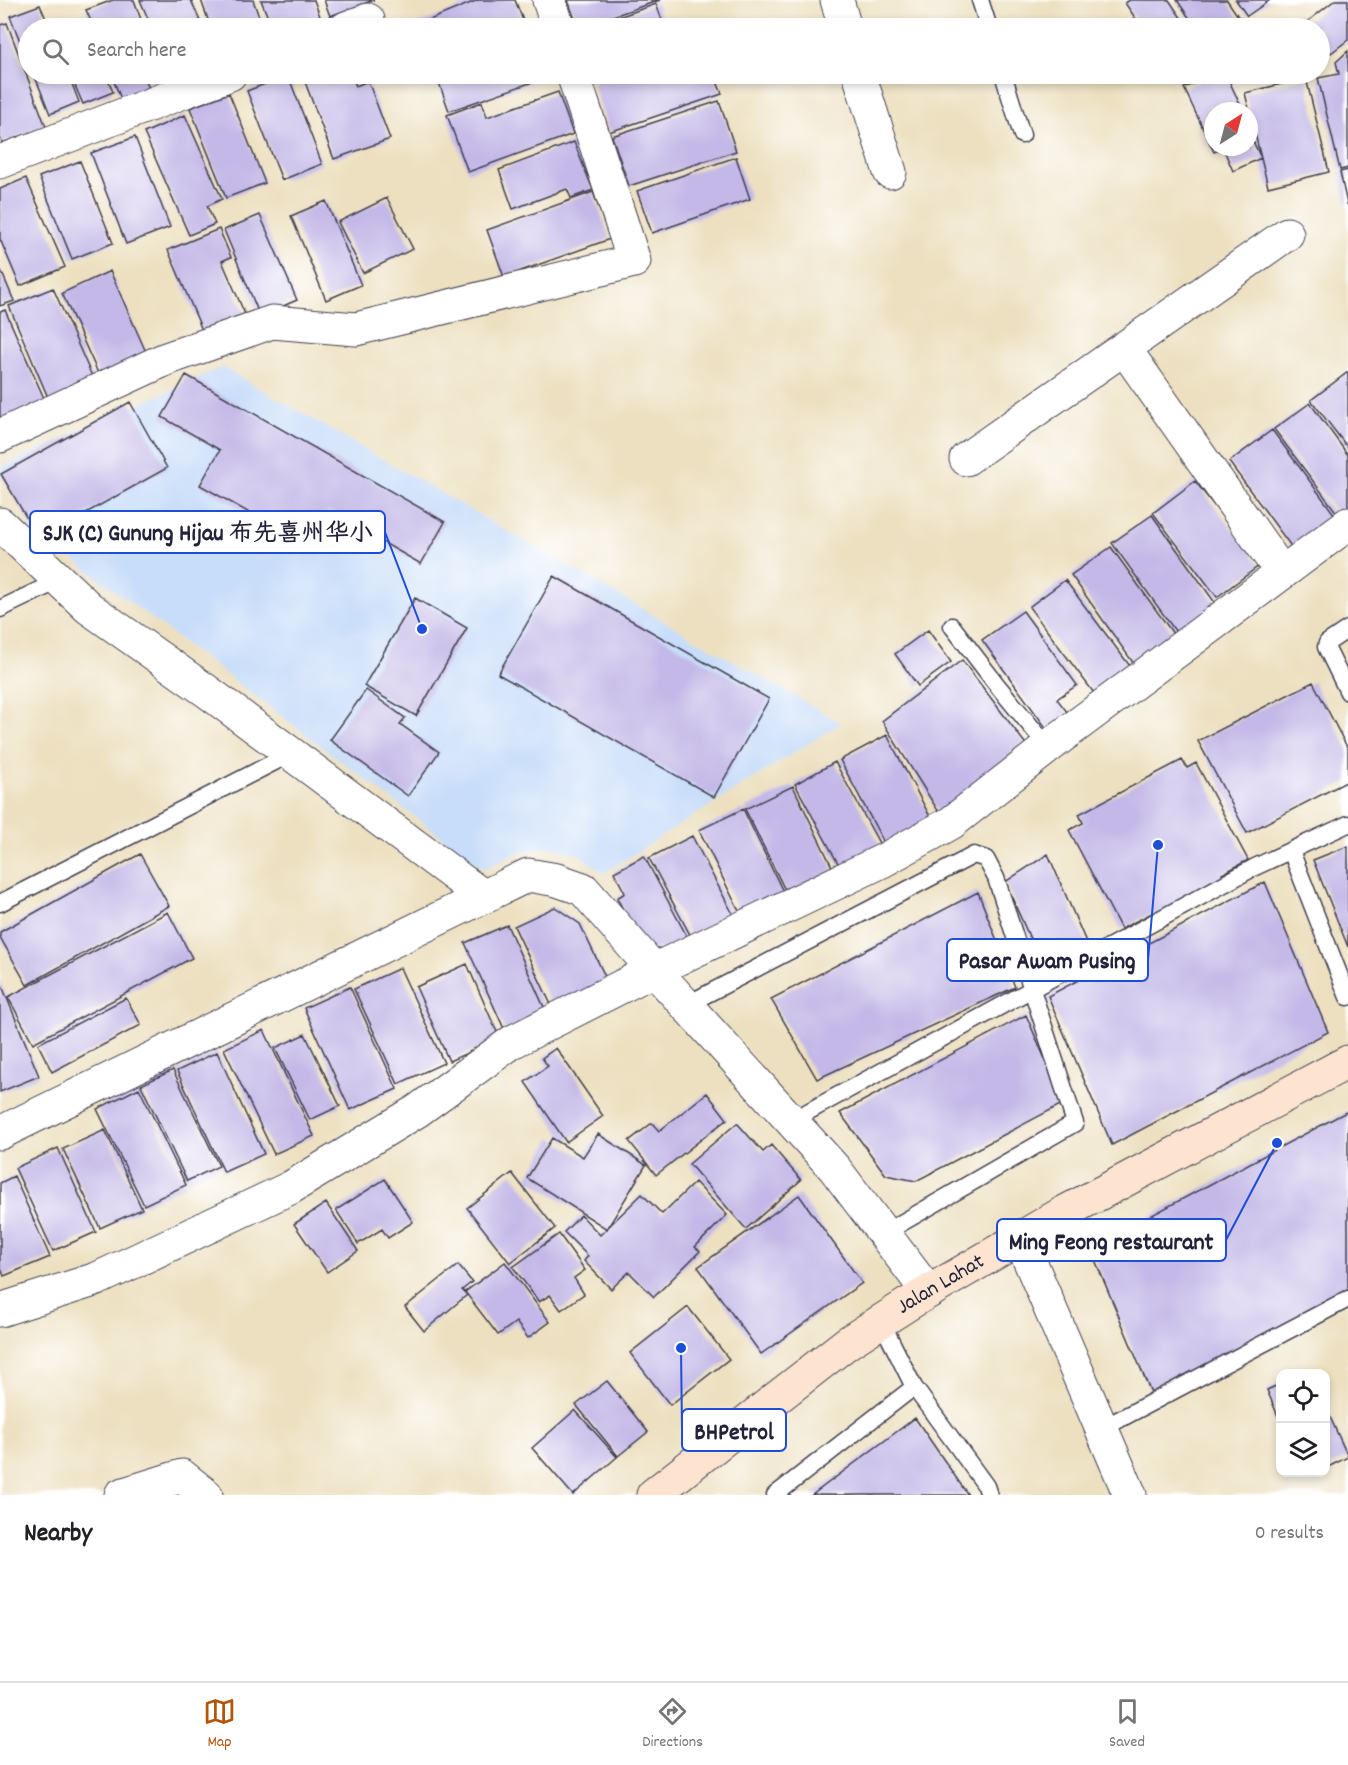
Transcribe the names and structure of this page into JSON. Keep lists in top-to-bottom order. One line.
{"streets":{"main road":["Jalan Lahat"]},"places":["SJK (C) Gunung Hijau 布先喜州华小","Pasar Awam Pusing","Ming Feong restaurant","BHPetrol"],"north":"top right","page":{"search":"Search here","heading":["Nearby","0 results"],"nav":["Map","Directions","Saved"]}}
